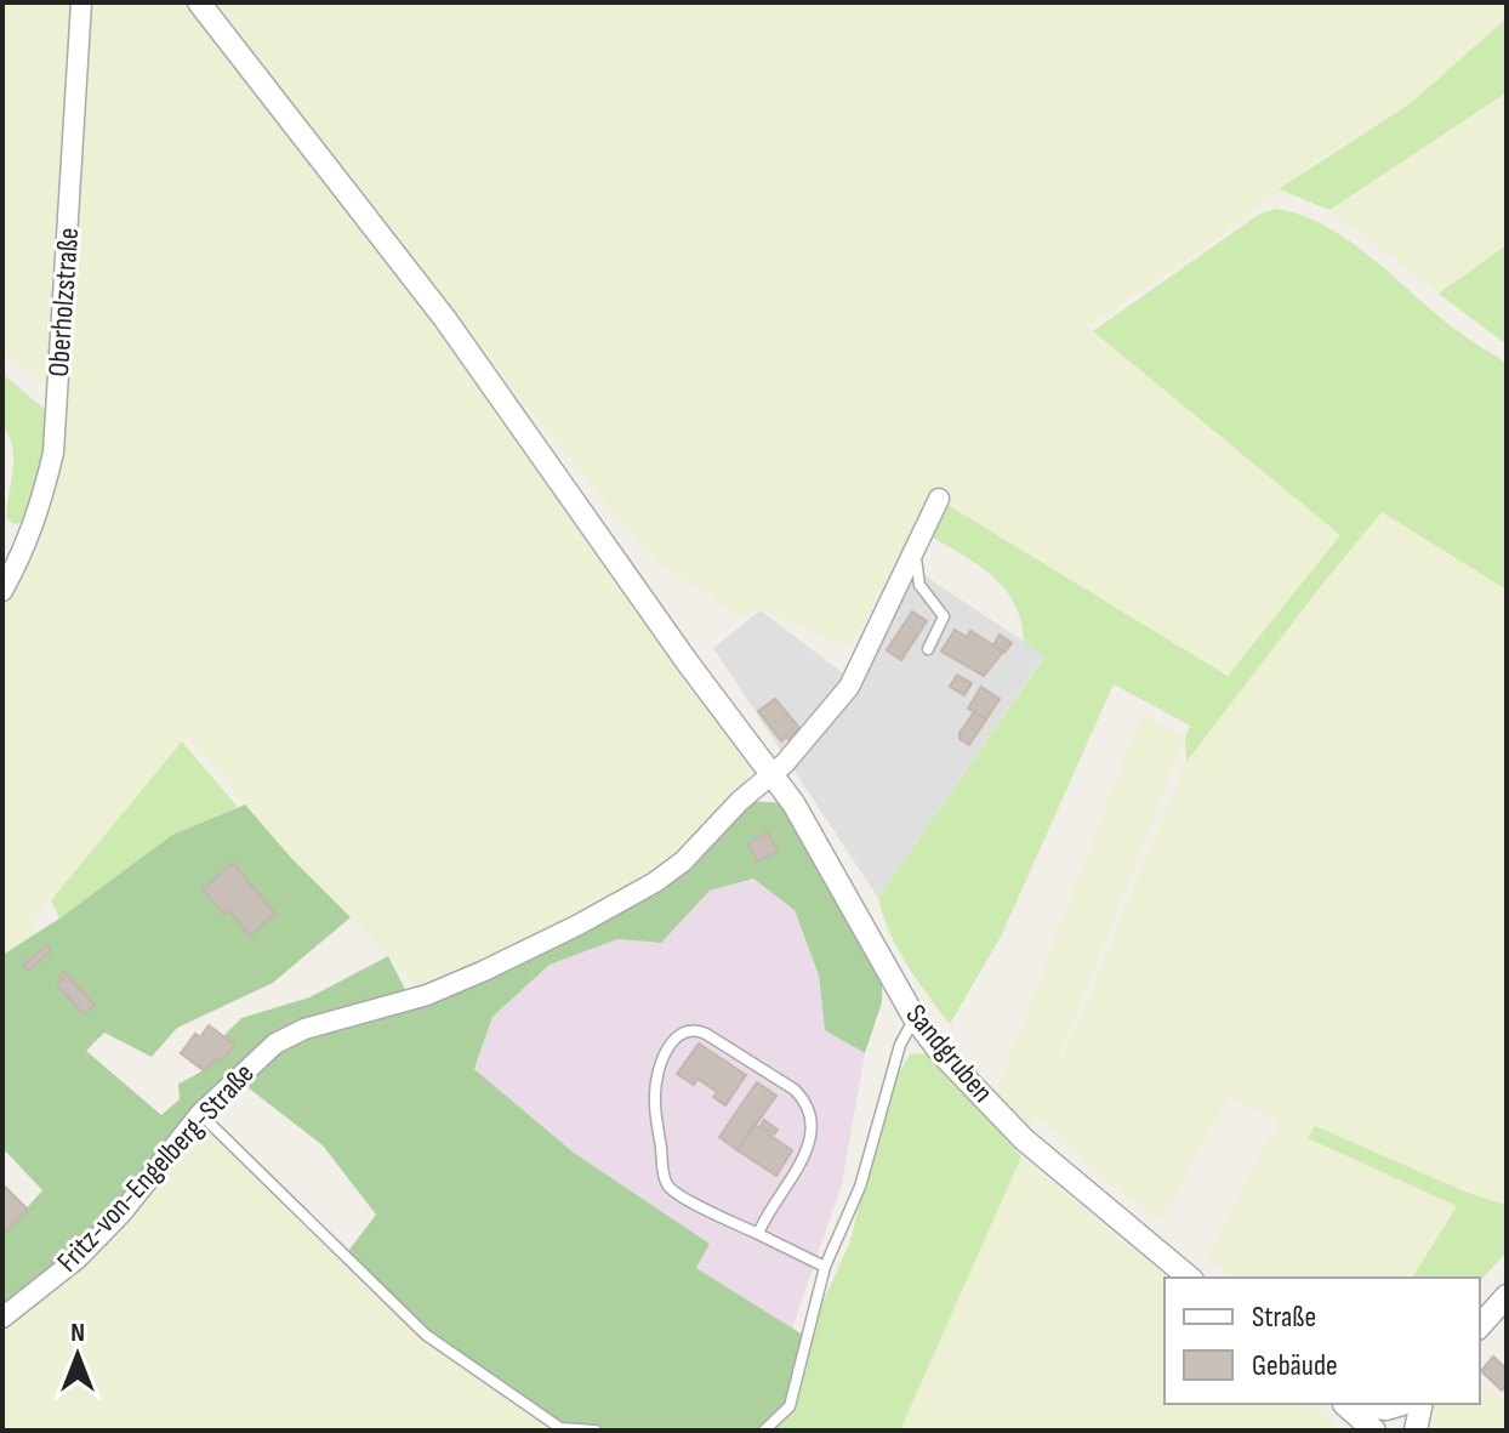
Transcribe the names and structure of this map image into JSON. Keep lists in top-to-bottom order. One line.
{"streets":{"street":["Oberholzstraße","Sandgruben","Fritz-von-Engelberg-Straße"]},"crossings":[["Sandgruben","Fritz-von-Engelberg-Straße"]],"legend":["Straße","Gebäude"],"north":"top"}
